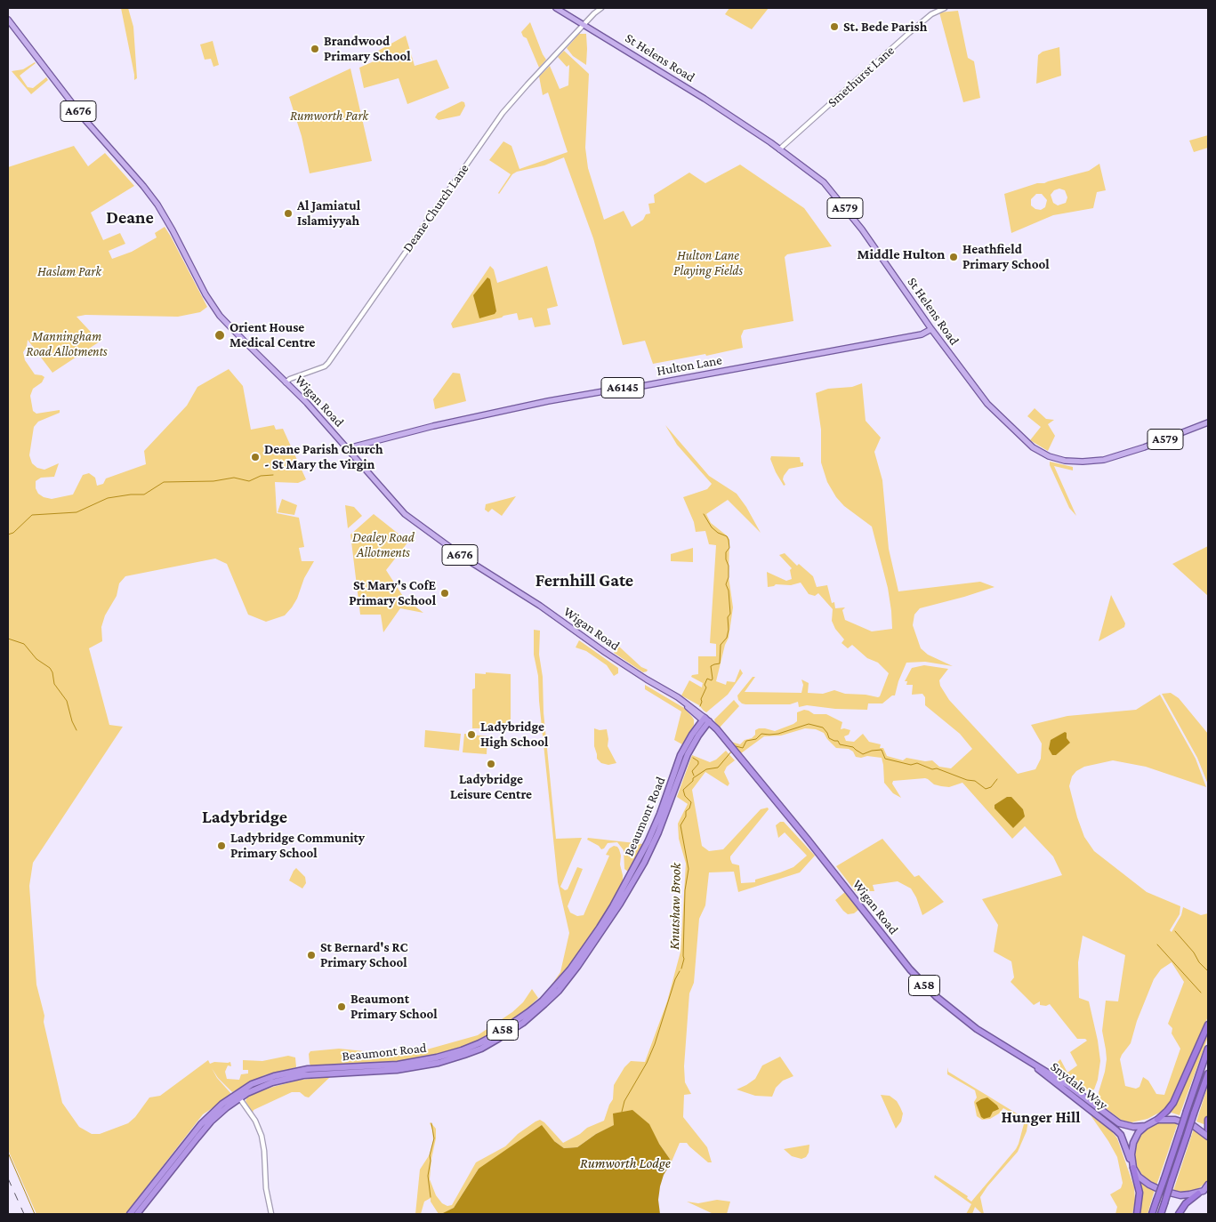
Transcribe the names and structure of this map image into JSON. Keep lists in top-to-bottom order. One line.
{"streets":{"highway":["Wigan Road","Beaumont Road","A58","Snydale Way"],"main road":["St Helens Road","A676","A579","Hulton Lane","A6145"],"street":["Smethurst Lane","Deane Church Lane"]},"crossings":[["St Helens Road","Smethurst Lane"],["St Helens Road","Deane Church Lane"],["St Helens Road","Hulton Lane"],["Deane Church Lane","Wigan Road"],["Hulton Lane","Wigan Road"],["Wigan Road","Beaumont Road"],["Wigan Road","Snydale Way"],["A58","Snydale Way"]],"districts":["Deane","Middle Hulton","Fernhill Gate","Ladybridge","Hunger Hill"],"water":["Knutshaw Brook","Rumworth Lodge"],"parks":["Rumworth Park","Hulton Lane Playing Fields","Haslam Park","Manningham Road Allotments","Dealey Road Allotments"],"places":["St. Bede Parish","Brandwood Primary School","Al Jamiatul Islamiyyah","Heathfield Primary School","Orient House Medical Centre","Deane Parish Church - St Mary the Virgin","St Mary's CofE Primary School","Ladybridge High School","Ladybridge Leisure Centre","Ladybridge Community Primary School","St Bernard's RC Primary School","Beaumont Primary School"]}
